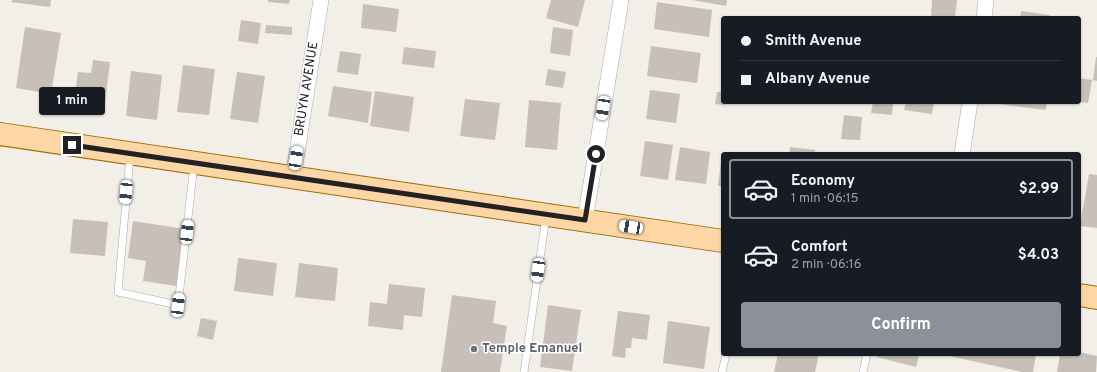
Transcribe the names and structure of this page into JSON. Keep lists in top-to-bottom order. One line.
{"streets":{"street":["BRUYN AVENUE"]},"places":["Temple Emanuel"],"page":{"banner":["Smith Avenue","Albany Avenue"],"bubble":"1 min","list":[{"name":"Economy","note":"1 min · 06:15","value":"$2.99"},{"name":"Comfort","note":"2 min · 06:16","value":"$4.03"}],"buttons":"Confirm"}}
